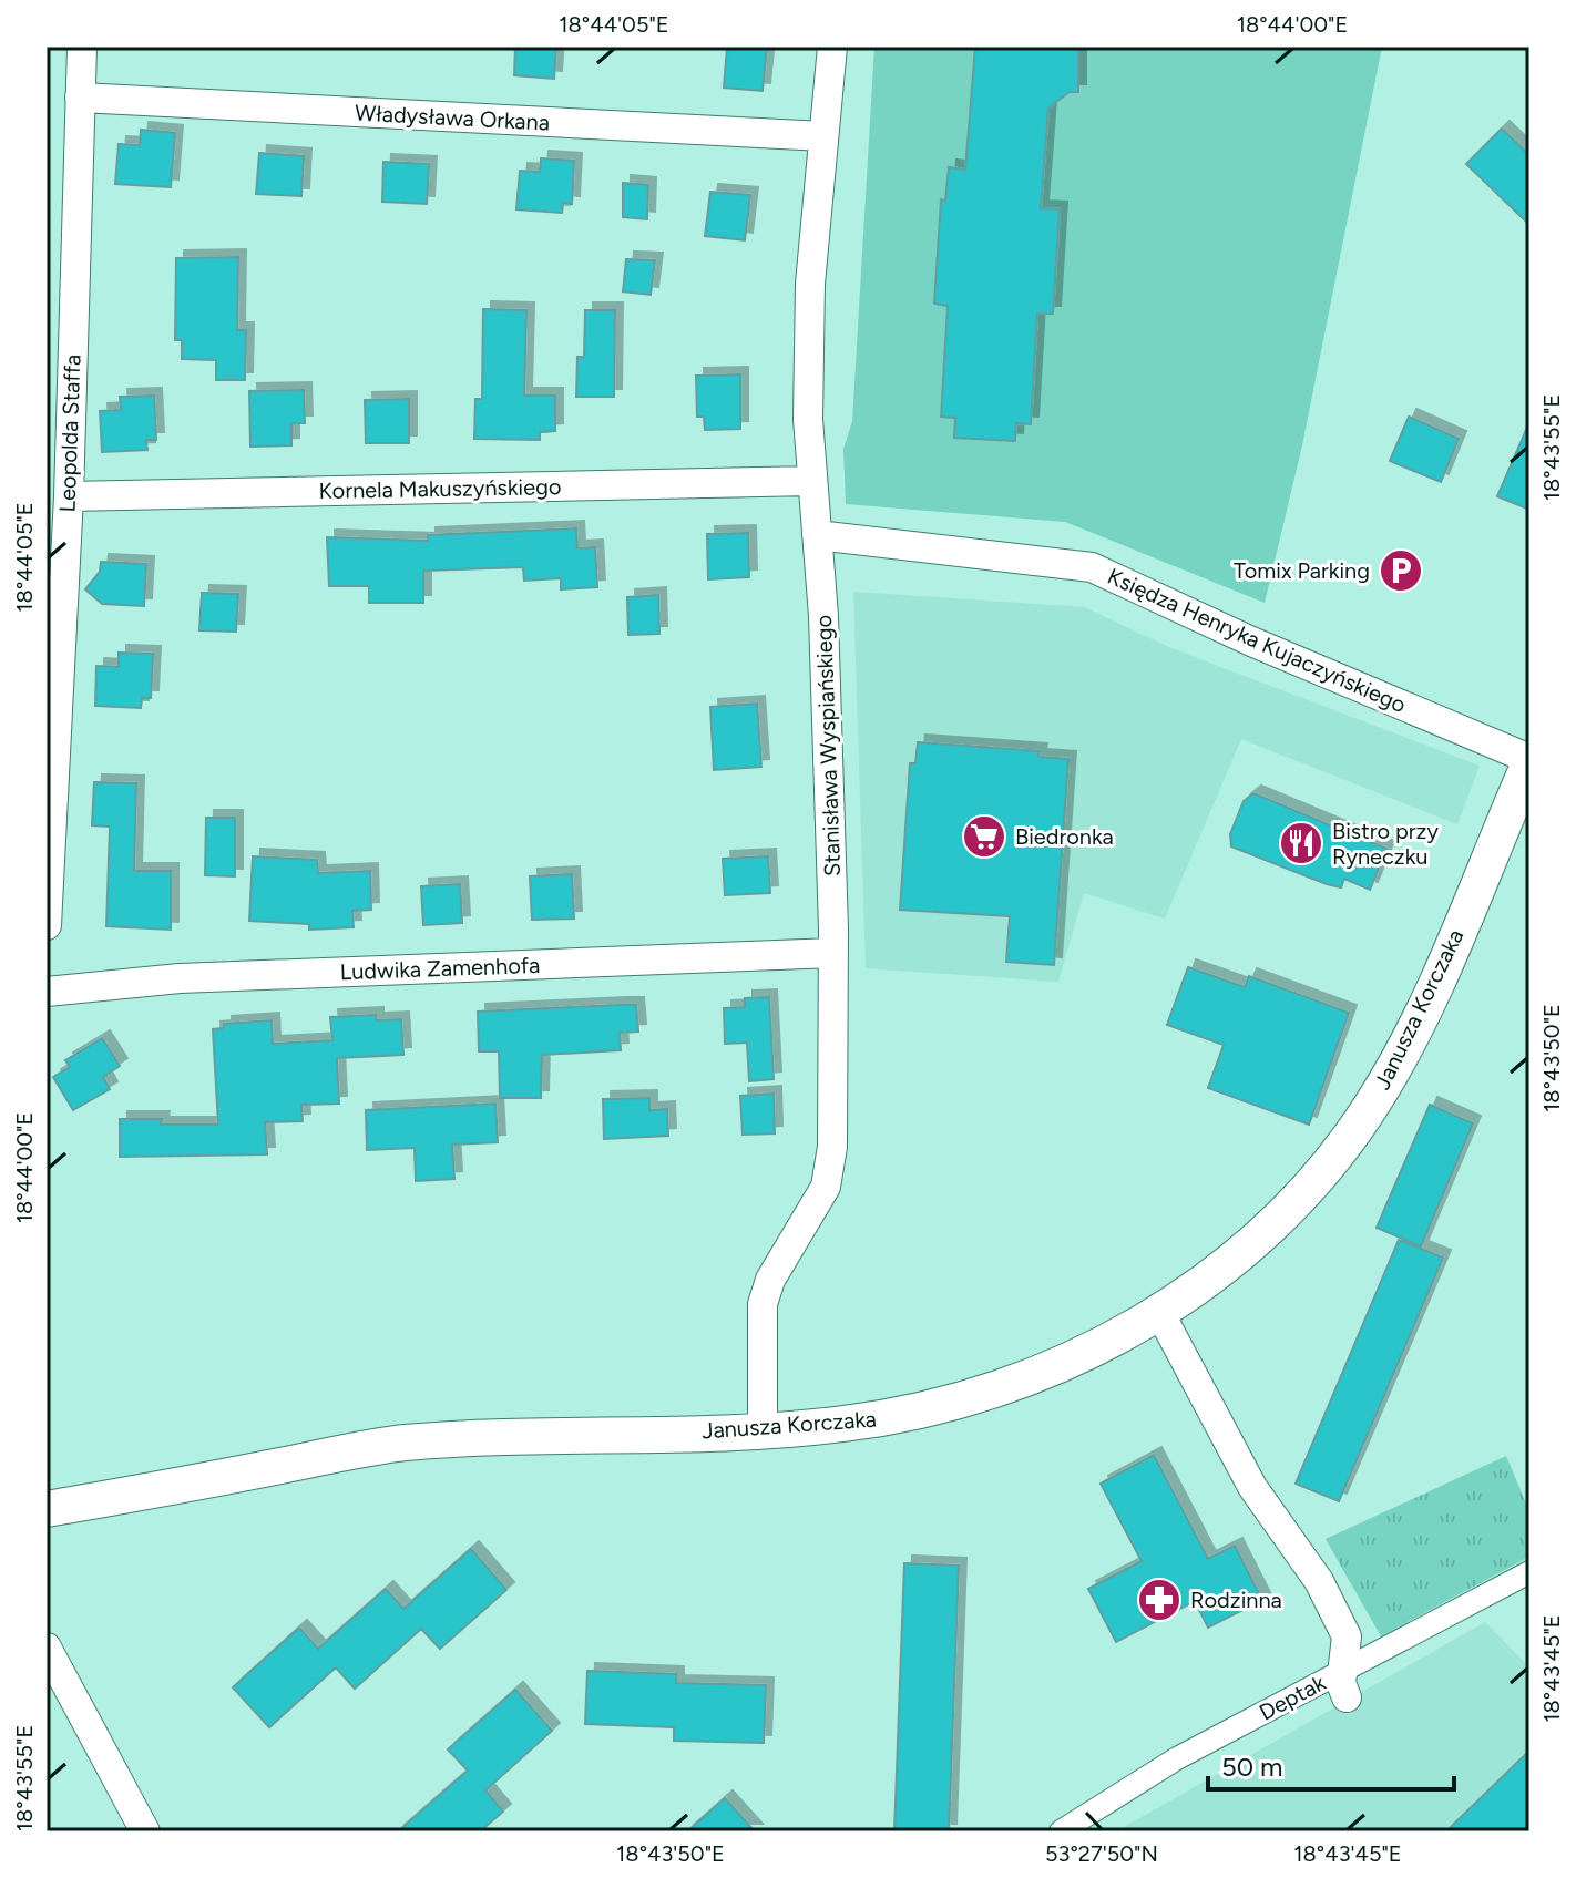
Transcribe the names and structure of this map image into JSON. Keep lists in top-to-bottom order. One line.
{"streets":{"street":["Władysława Orkana","Leopolda Staffa","Kornela Makuszyńskiego","Księdza Henryka Kujaczyńskiego","Stanisława Wyspiańskiego","Ludwika Zamenhofa","Janusza Korczaka","Deptak"]},"crossings":[["Władysława Orkana","Leopolda Staffa"],["Władysława Orkana","Stanisława Wyspiańskiego"],["Leopolda Staffa","Kornela Makuszyńskiego"],["Kornela Makuszyńskiego","Stanisława Wyspiańskiego"],["Księdza Henryka Kujaczyńskiego","Stanisława Wyspiańskiego"],["Księdza Henryka Kujaczyńskiego","Janusza Korczaka"],["Stanisława Wyspiańskiego","Ludwika Zamenhofa"],["Stanisława Wyspiańskiego","Janusza Korczaka"]],"places":{"parking":["Tomix Parking"],"supermarket":["Biedronka"],"restaurant":["Bistro przy Ryneczku"],"pharmacy":["Rodzinna"]},"scale_bar":"50 m","coordinates":["18°44'05\"E","18°44'00\"E","18°43'55\"E","18°43'50\"E","18°43'45\"E","53°27'50\"N"]}
